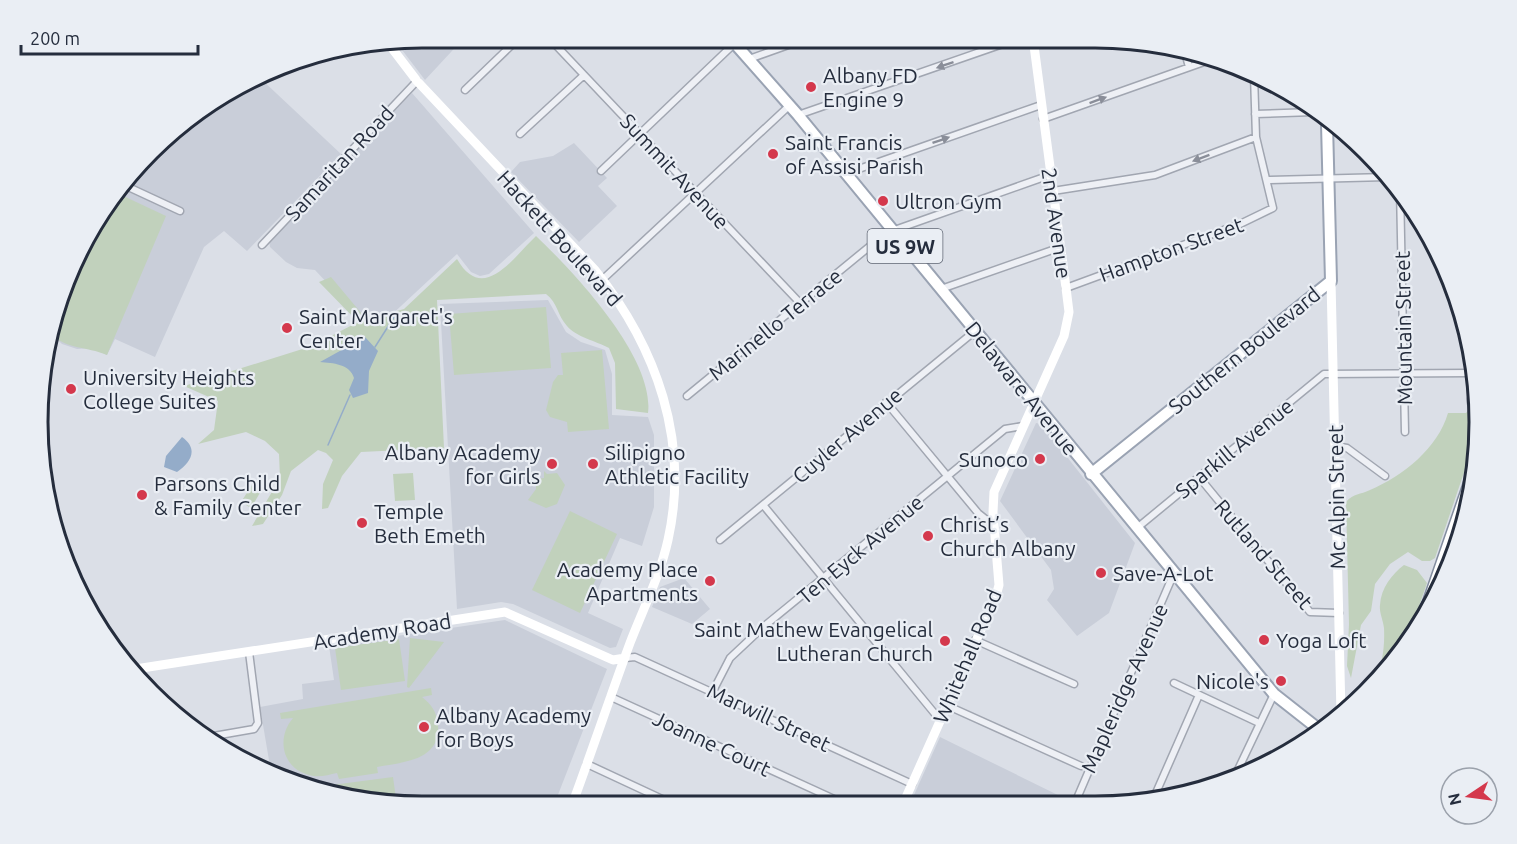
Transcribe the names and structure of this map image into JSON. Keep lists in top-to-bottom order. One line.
{"streets":{"main road":["US 9W","Southern Boulevard","Delaware Avenue"],"street":["Samaritan Road","Summit Avenue","2nd Avenue","Hackett Boulevard","Hampton Street","Marinello Terrace","Mountain Street","Cuyler Avenue","Sparkill Avenue","Mc Alpin Street","Ten Eyck Avenue","Rutland Street","Academy Road","Whitehall Road","Mapleridge Avenue","Marwill Street","Joanne Court"]},"crossings":[["Samaritan Road","Hackett Boulevard"],["Summit Avenue","Marinello Terrace"],["2nd Avenue","Hampton Street"],["2nd Avenue","Marinello Terrace"],["2nd Avenue","Delaware Avenue"],["2nd Avenue","Whitehall Road"],["Hackett Boulevard","Academy Road"],["Hackett Boulevard","Marwill Street"],["Hackett Boulevard","Joanne Court"],["Marinello Terrace","Delaware Avenue"],["Southern Boulevard","Delaware Avenue"],["Southern Boulevard","Mc Alpin Street"],["Delaware Avenue","Cuyler Avenue"],["Delaware Avenue","Sparkill Avenue"],["Delaware Avenue","Whitehall Road"],["Delaware Avenue","Mapleridge Avenue"],["Sparkill Avenue","Mc Alpin Street"],["Sparkill Avenue","Rutland Street"],["Mc Alpin Street","Rutland Street"],["Ten Eyck Avenue","Whitehall Road"],["Ten Eyck Avenue","Marwill Street"],["Academy Road","Marwill Street"],["Whitehall Road","Marwill Street"]],"places":["Albany FD Engine 9","Saint Francis of Assisi Parish","Ultron Gym","Saint Margaret's Center","University Heights College Suites","Sunoco","Albany Academy for Girls","Silipigno Athletic Facility","Parsons Child & Family Center","Temple Beth Emeth","Christ’s Church Albany","Save-A-Lot","Academy Place Apartments","Yoga Loft","Saint Mathew Evangelical Lutheran Church","Nicole's","Albany Academy for Boys"],"scale_bar":"200 m","north":"left"}
